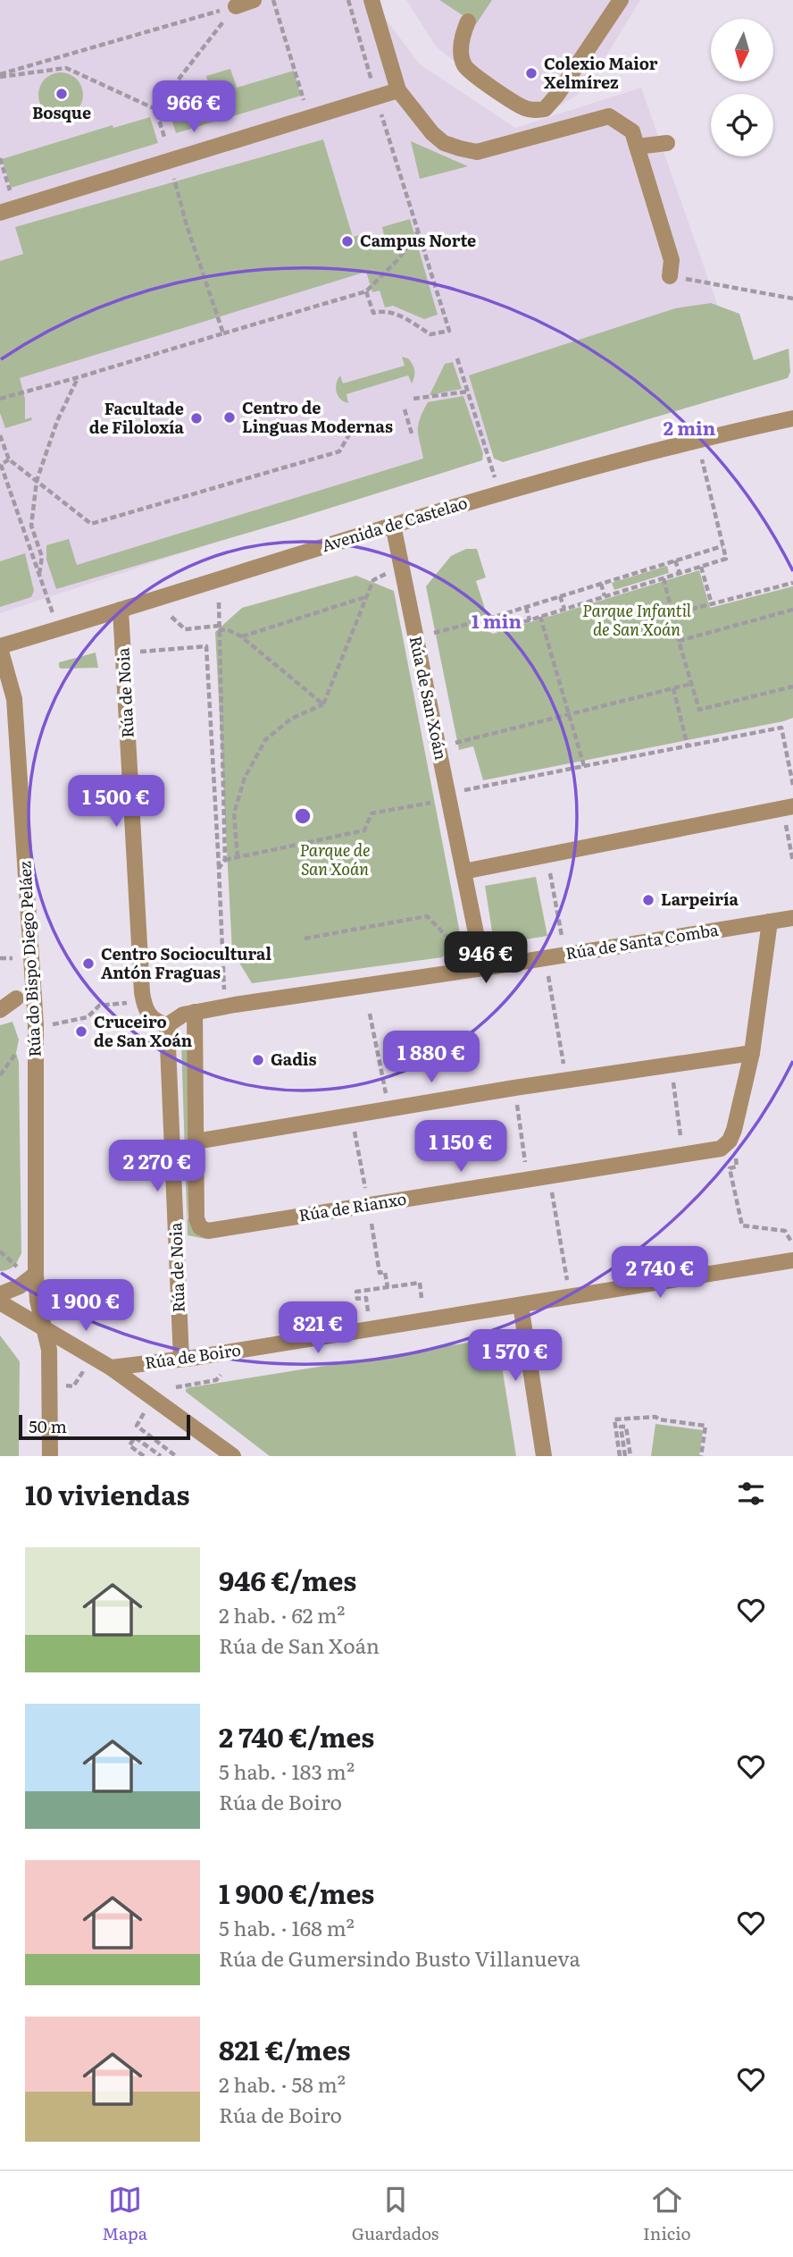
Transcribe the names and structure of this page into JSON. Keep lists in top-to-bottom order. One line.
{"streets":{"street":["Avenida de Castelao","Rúa de Noia","Rúa de San Xoán","Rúa de Santa Comba","Rúa do Bispo Diego Peláez","Rúa de Rianxo","Rúa de Boiro"]},"crossings":[["Avenida de Castelao","Rúa de Noia"],["Avenida de Castelao","Rúa de San Xoán"],["Avenida de Castelao","Rúa do Bispo Diego Peláez"],["Rúa de Noia","Rúa de Santa Comba"],["Rúa de Noia","Rúa de Rianxo"],["Rúa de Noia","Rúa de Boiro"],["Rúa de San Xoán","Rúa de Santa Comba"],["Rúa de Santa Comba","Rúa de Rianxo"]],"parks":["Parque Infantil de San Xoán","Parque de San Xoán"],"places":["Colexio Maior Xelmírez","Bosque","Campus Norte","Centro de Linguas Modernas","Facultade de Filoloxía","Larpeiría","Centro Sociocultural Antón Fraguas","Cruceiro de San Xoán","Gadis"],"scale_bar":"50 m","north":"bottom","page":{"price":["966 €","1 500 €","946 €","1 880 €","1 150 €","2 270 €","2 740 €","1 900 €","821 €","1 570 €"],"scale":"50 m","heading":"10 viviendas","list":[{"name":"946 €/mes","note":"2 hab. · 62 m² · Rúa de San Xoán"},{"name":"2 740 €/mes","note":"5 hab. · 183 m² · Rúa de Boiro"},{"name":"1 900 €/mes","note":"5 hab. · 168 m² · Rúa de Gumersindo Busto Villanueva"},{"name":"821 €/mes","note":"2 hab. · 58 m² · Rúa de Boiro"}],"tabs":["Mapa","Guardados","Inicio"]},"rings":["2 min","1 min"]}
